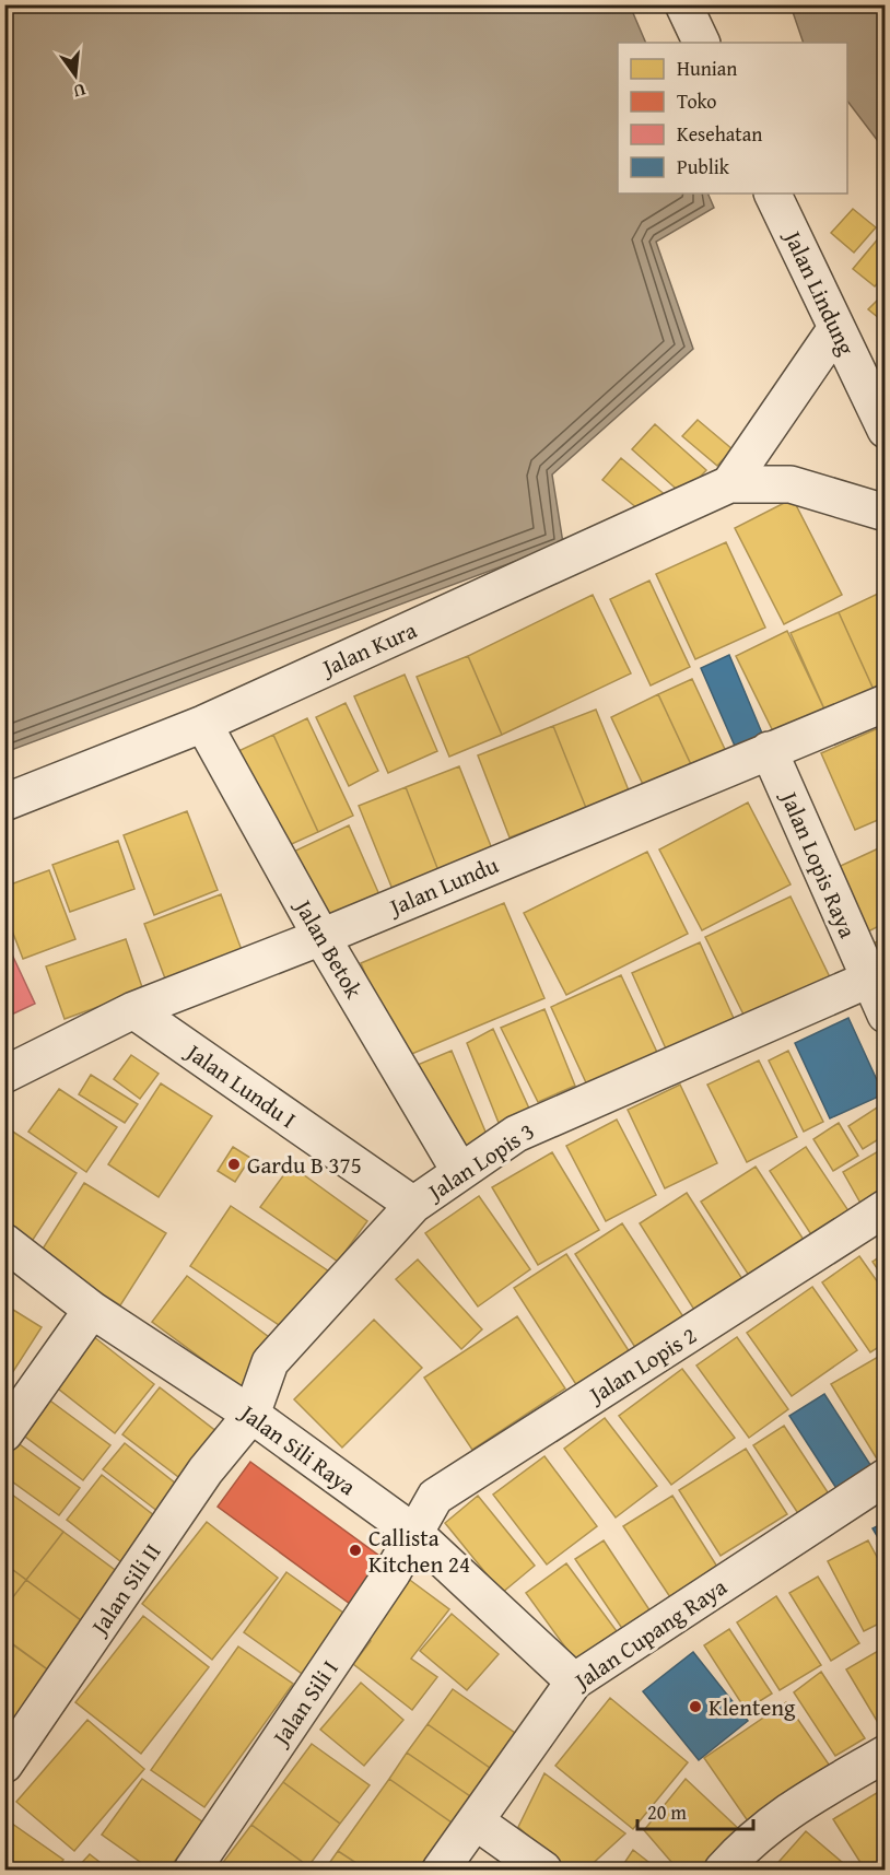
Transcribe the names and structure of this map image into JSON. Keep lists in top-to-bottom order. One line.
{"streets":{"street":["Jalan Lindung","Jalan Kura","Jalan Lopis Raya","Jalan Lundu","Jalan Betok","Jalan Lundu I","Jalan Lopis 3","Jalan Lopis 2","Jalan Sili Raya","Jalan Sili II","Jalan Cupang Raya","Jalan Sili I"]},"crossings":[["Jalan Kura","Jalan Betok"],["Jalan Lopis Raya","Jalan Lundu"],["Jalan Lopis Raya","Jalan Lopis 3"],["Jalan Lundu","Jalan Betok"],["Jalan Lundu","Jalan Lundu I"],["Jalan Betok","Jalan Lopis 3"],["Jalan Lundu I","Jalan Lopis 3"],["Jalan Lopis 3","Jalan Sili Raya"],["Jalan Lopis 3","Jalan Sili II"],["Jalan Lopis 2","Jalan Sili Raya"],["Jalan Lopis 2","Jalan Sili I"],["Jalan Sili Raya","Jalan Sili II"],["Jalan Sili Raya","Jalan Cupang Raya"],["Jalan Sili Raya","Jalan Sili I"]],"places":["Gardu B 375","Callista Kitchen 24","Klenteng"],"legend":["Hunian","Toko","Kesehatan","Publik"],"scale_bar":"20 m","north":"bottom"}
